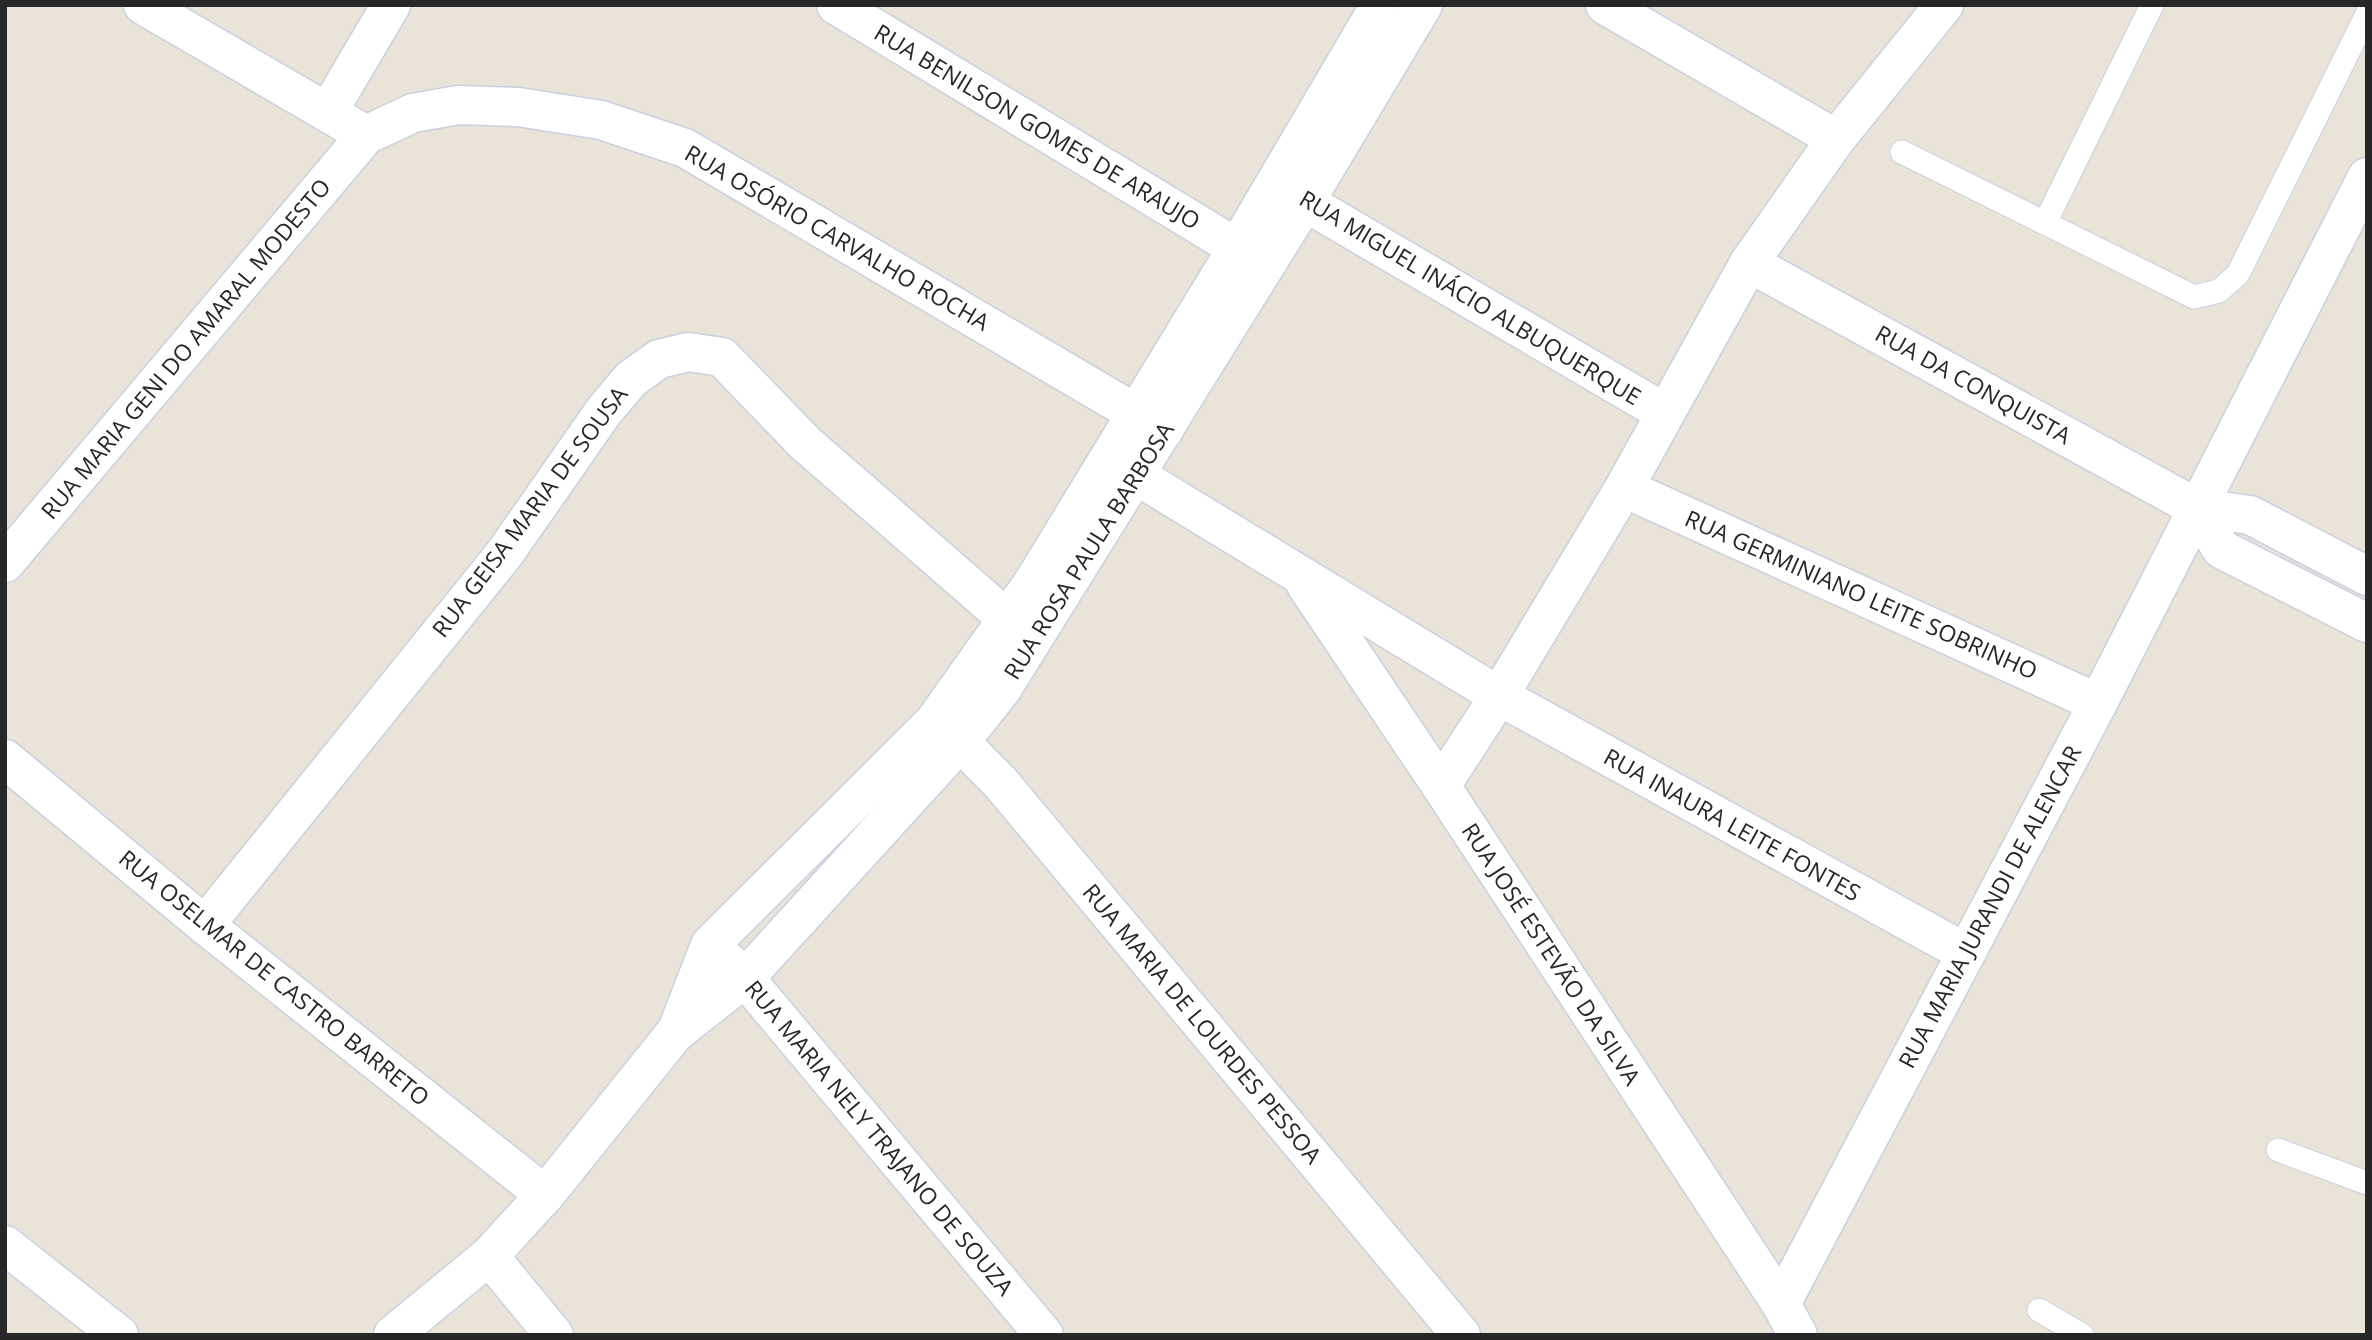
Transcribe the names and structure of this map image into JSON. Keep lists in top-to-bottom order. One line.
{"streets":{"street":["RUA BENILSON GOMES DE ARAUJO","RUA OSÓRIO CARVALHO ROCHA","RUA MIGUEL INÁCIO ALBUQUERQUE","RUA MARIA GENI DO AMARAL MODESTO","RUA DA CONQUISTA","RUA GEISA MARIA DE SOUSA","RUA ROSA PAULA BARBOSA","RUA GERMINIANO LEITE SOBRINHO","RUA INAURA LEITE FONTES","RUA MARIA JURANDI DE ALENCAR","RUA JOSÉ ESTEVÃO DA SILVA","RUA OSELMAR DE CASTRO BARRETO","RUA MARIA DE LOURDES PESSOA","RUA MARIA NELY TRAJANO DE SOUZA"]},"crossings":[["RUA BENILSON GOMES DE ARAUJO","RUA ROSA PAULA BARBOSA"],["RUA OSÓRIO CARVALHO ROCHA","RUA MARIA GENI DO AMARAL MODESTO"],["RUA OSÓRIO CARVALHO ROCHA","RUA ROSA PAULA BARBOSA"],["RUA MIGUEL INÁCIO ALBUQUERQUE","RUA ROSA PAULA BARBOSA"],["RUA DA CONQUISTA","RUA MARIA JURANDI DE ALENCAR"],["RUA GEISA MARIA DE SOUSA","RUA ROSA PAULA BARBOSA"],["RUA GEISA MARIA DE SOUSA","RUA OSELMAR DE CASTRO BARRETO"],["RUA ROSA PAULA BARBOSA","RUA INAURA LEITE FONTES"],["RUA ROSA PAULA BARBOSA","RUA OSELMAR DE CASTRO BARRETO"],["RUA ROSA PAULA BARBOSA","RUA MARIA DE LOURDES PESSOA"],["RUA ROSA PAULA BARBOSA","RUA MARIA NELY TRAJANO DE SOUZA"],["RUA GERMINIANO LEITE SOBRINHO","RUA MARIA JURANDI DE ALENCAR"],["RUA INAURA LEITE FONTES","RUA MARIA JURANDI DE ALENCAR"],["RUA INAURA LEITE FONTES","RUA JOSÉ ESTEVÃO DA SILVA"],["RUA MARIA JURANDI DE ALENCAR","RUA JOSÉ ESTEVÃO DA SILVA"]]}
